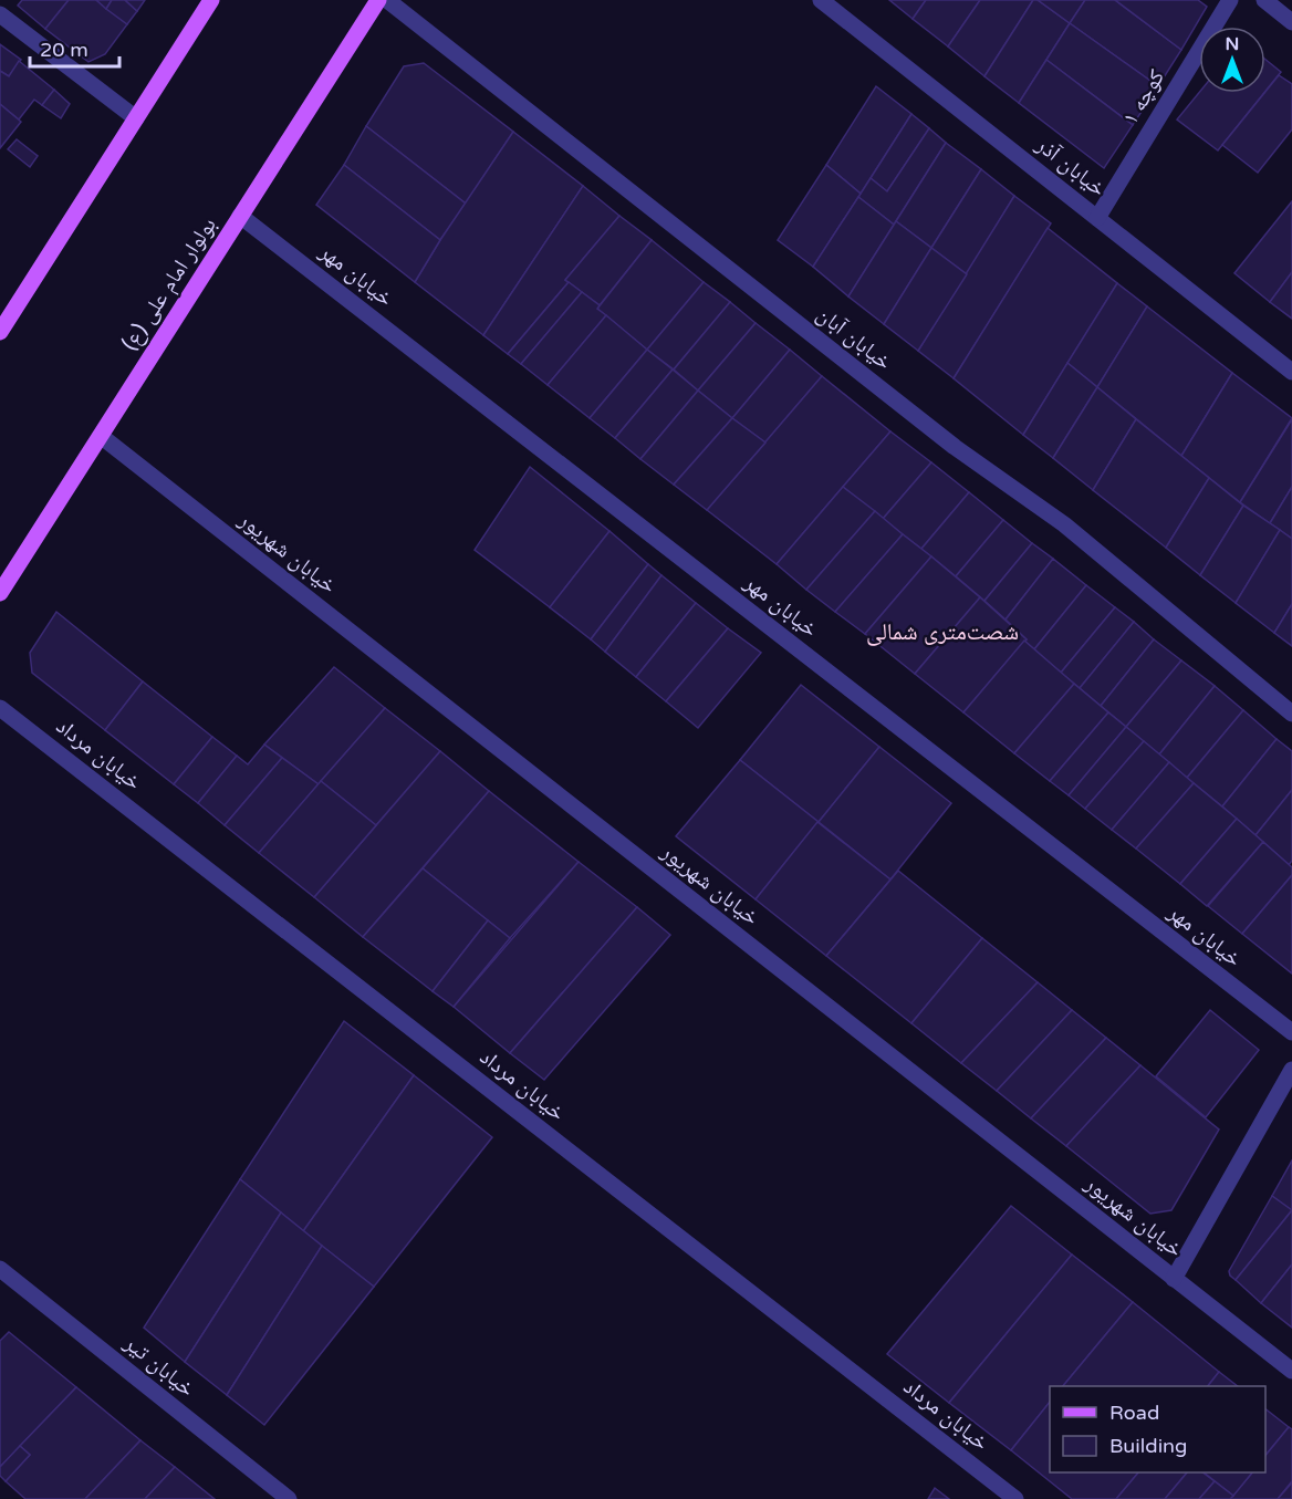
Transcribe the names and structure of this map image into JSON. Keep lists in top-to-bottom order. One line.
{"streets":{"main road":["بولوار امام علی (ع)"],"street":["کوچه ۱","خیابان آذر","خیابان مهر","خیابان آبان","خیابان شهریور","خیابان مرداد","خیابان تیر"]},"crossings":[["کوچه ۱","خیابان آذر"],["خیابان مهر","بولوار امام علی (ع)"],["بولوار امام علی (ع)","خیابان شهریور"]],"districts":["شصت‌متری شمالی"],"legend":["Road","Building"],"scale_bar":"20 m","north":"top"}
